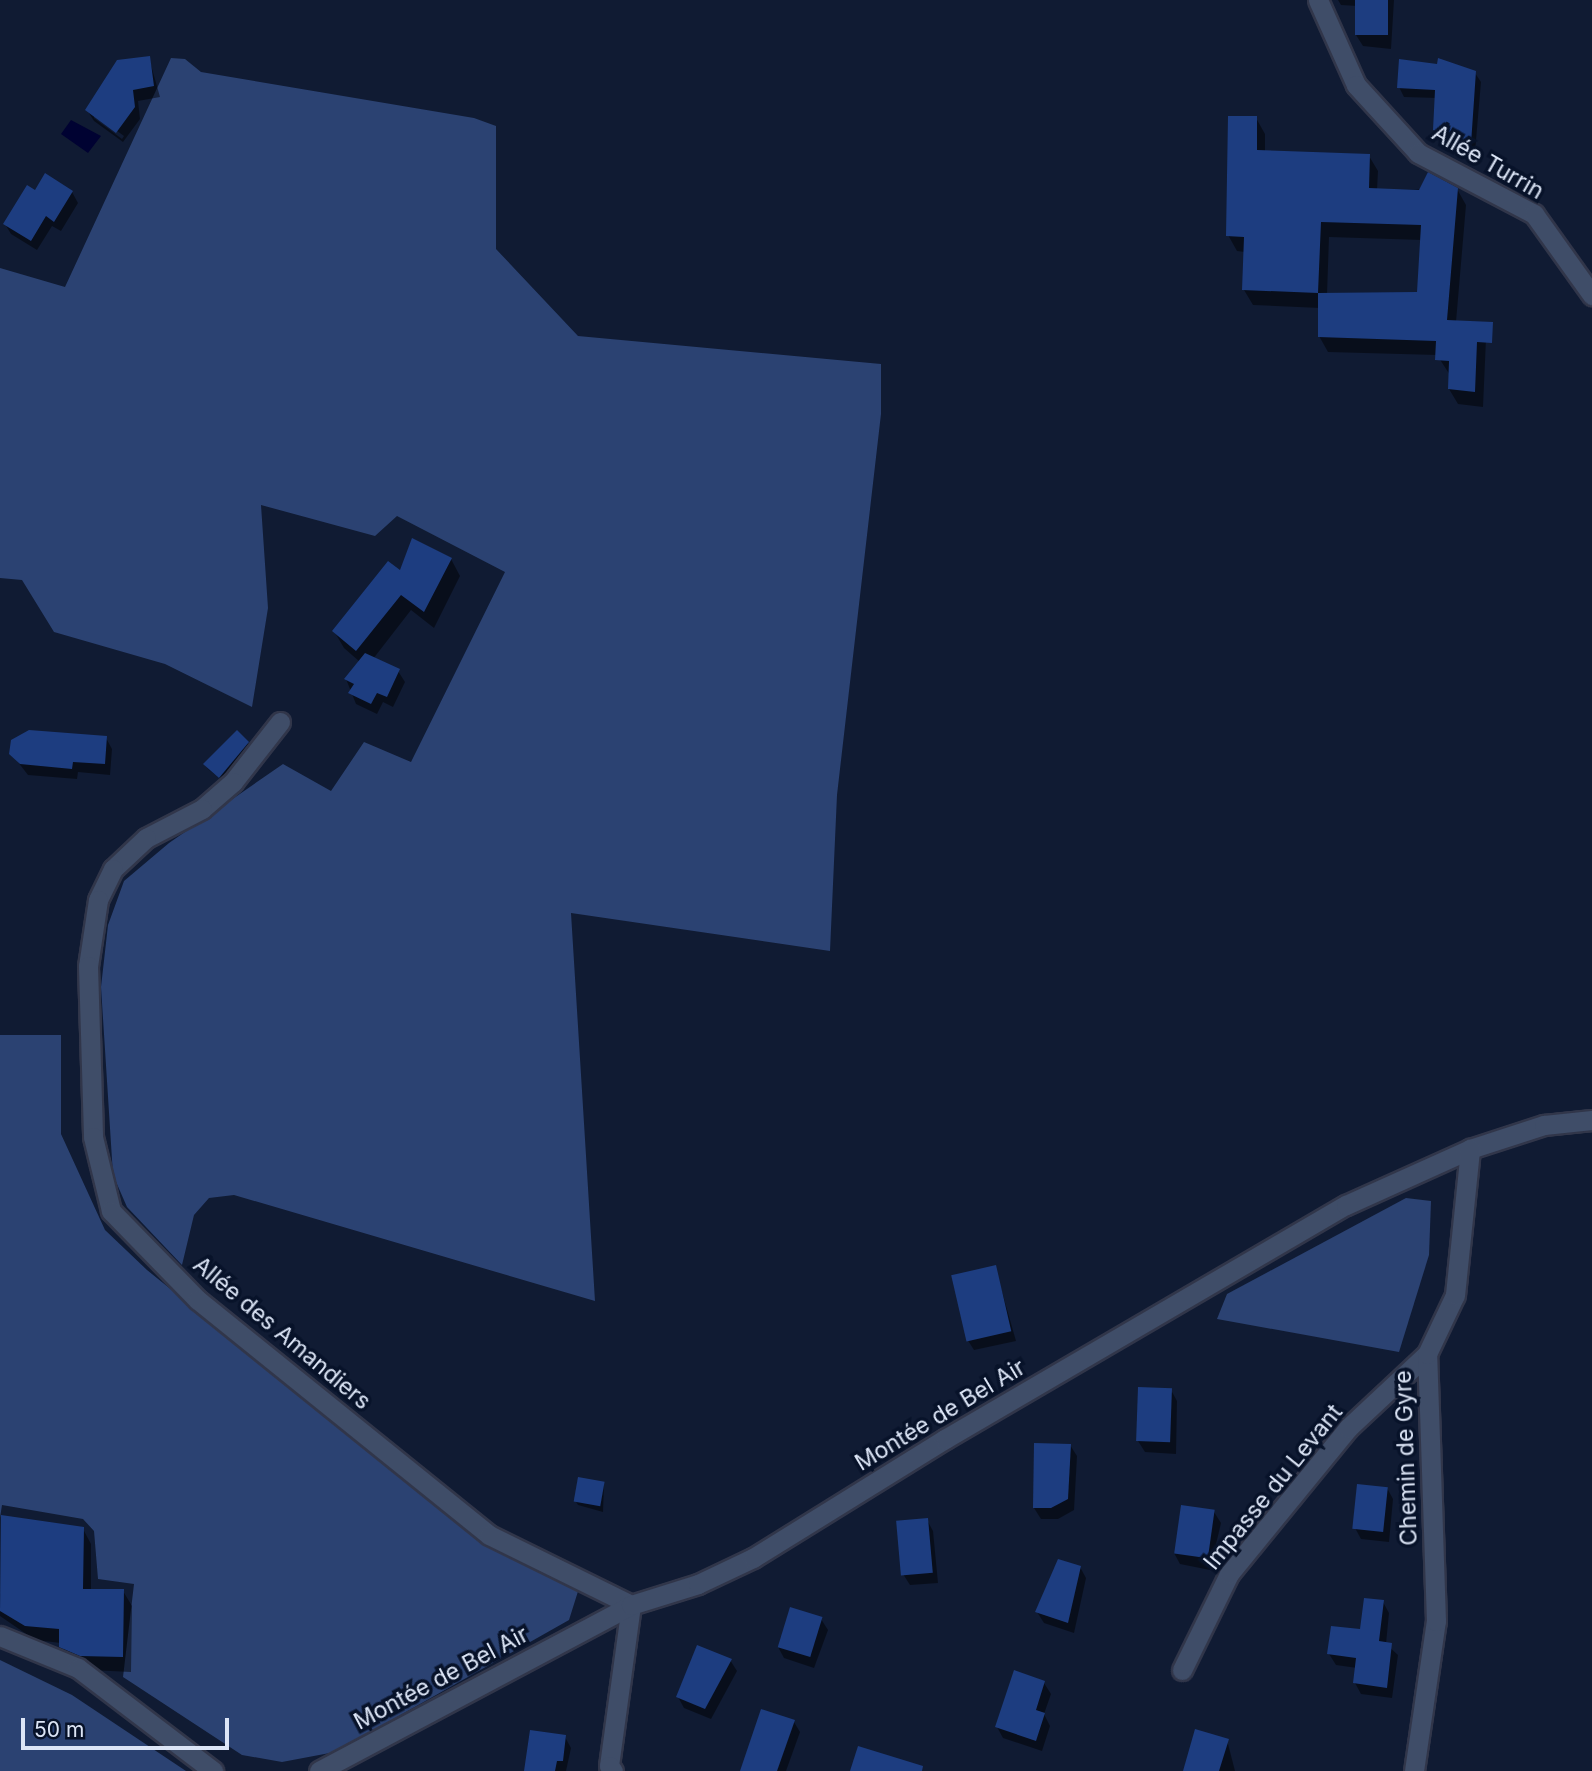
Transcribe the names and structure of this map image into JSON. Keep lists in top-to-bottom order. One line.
{"streets":{"street":["Allée Turrin","Allée des Amandiers","Montée de Bel Air","Chemin de Gyre","Impasse du Levant"]},"crossings":[["Allée des Amandiers","Montée de Bel Air"],["Montée de Bel Air","Chemin de Gyre"],["Chemin de Gyre","Impasse du Levant"]],"scale_bar":"50 m"}
